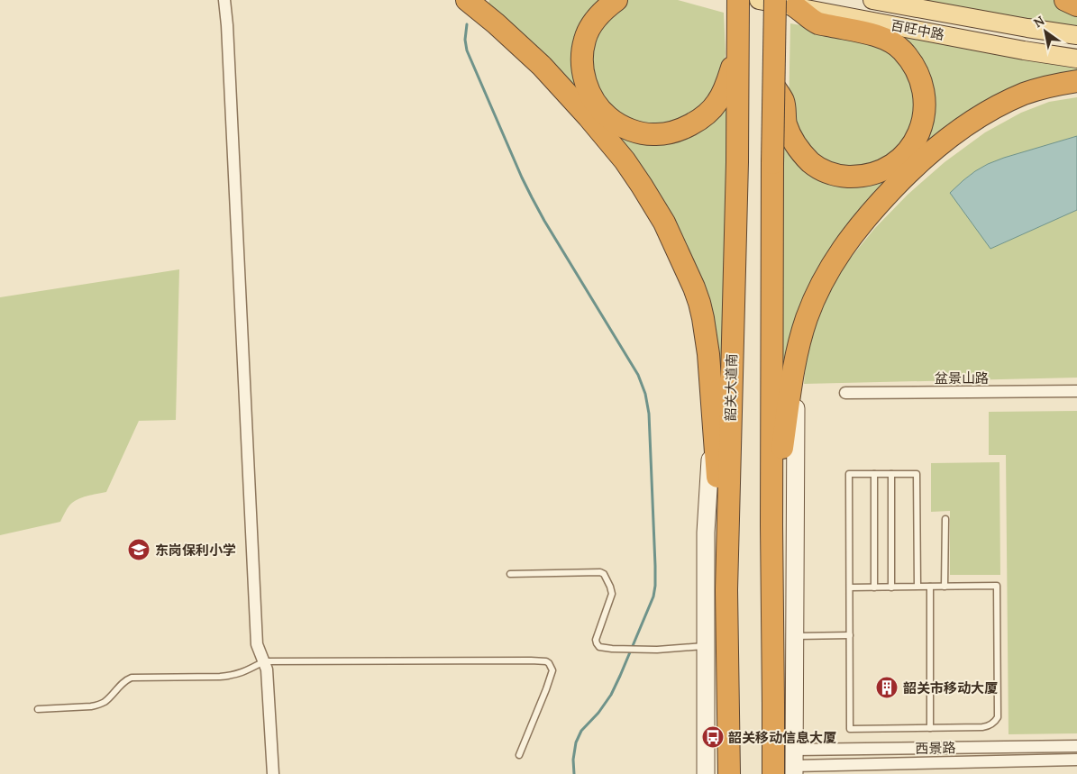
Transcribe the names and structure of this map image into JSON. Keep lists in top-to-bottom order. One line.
{"streets":{"highway":["韶关大道南"],"main road":["百旺中路"],"street":["盆景山路","西景路"]},"places":{"school or university":["东岗保利小学"],"building":["韶关市移动大厦"],"bus stop":["韶关移动信息大厦"]},"north":"top left"}
